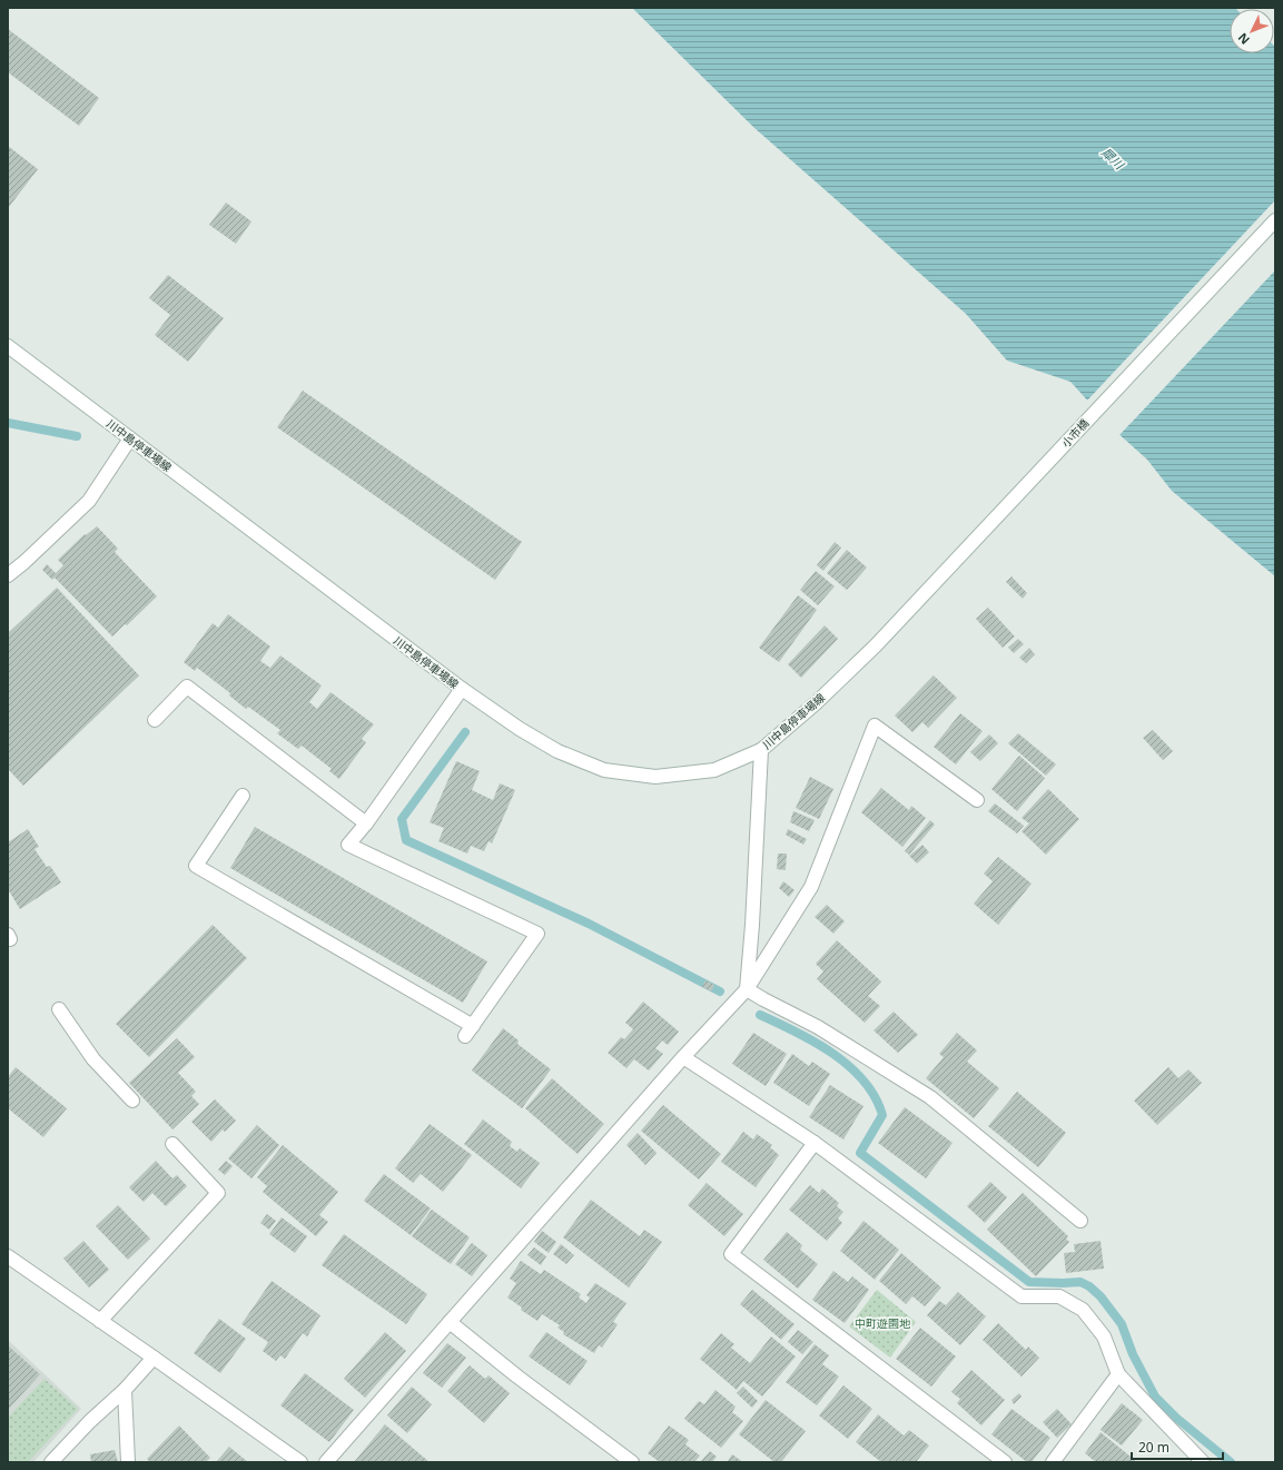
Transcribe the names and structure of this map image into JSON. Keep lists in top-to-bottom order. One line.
{"streets":{"street":["小市橋","川中島停車場線"]},"crossings":[["小市橋","川中島停車場線"]],"water":["犀川"],"parks":["中町遊園地"],"scale_bar":"20 m","north":"bottom left"}
